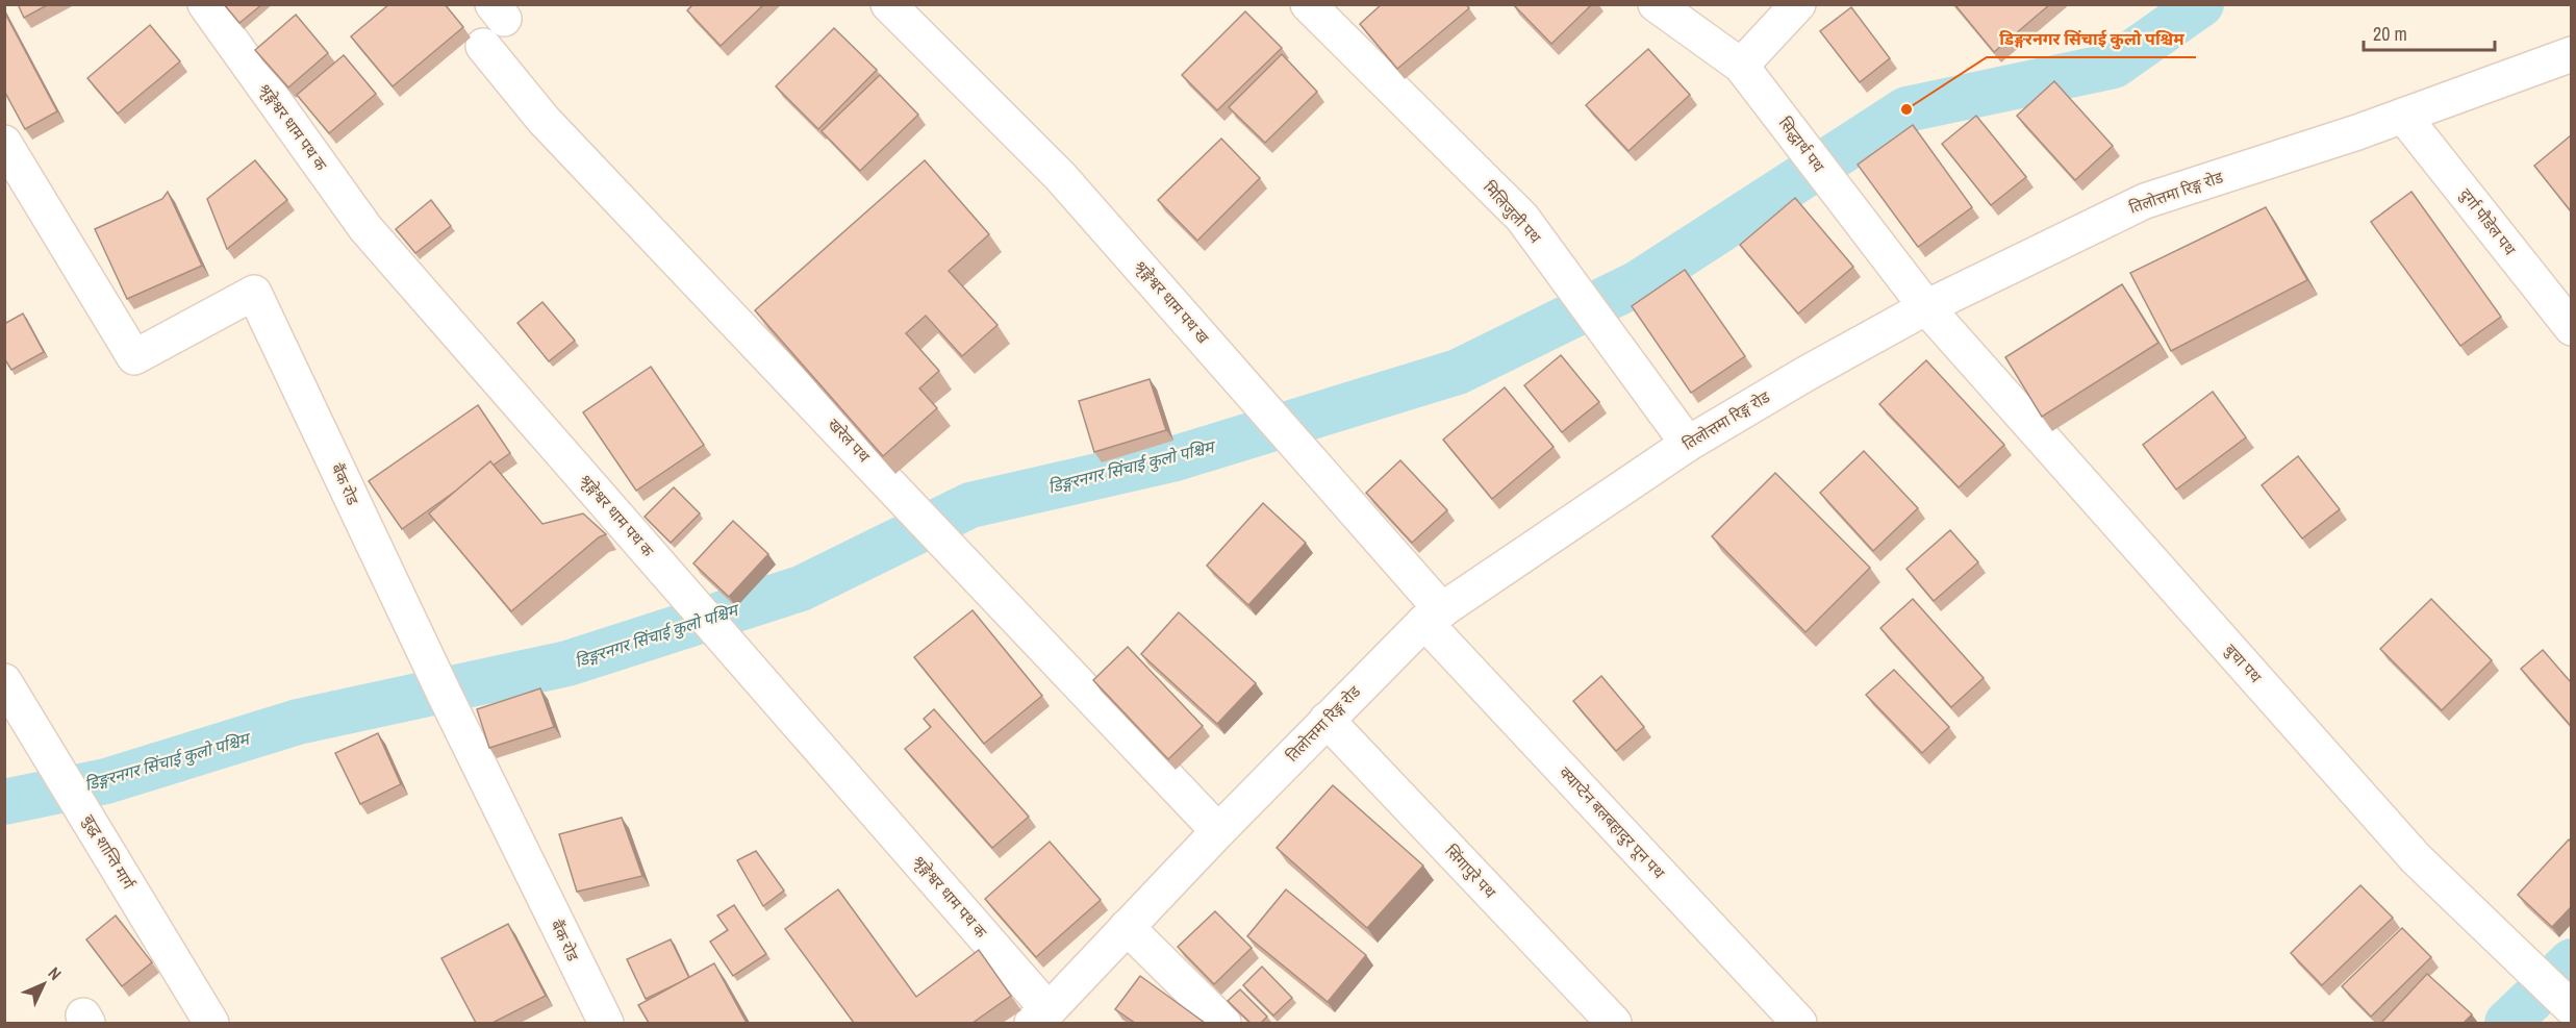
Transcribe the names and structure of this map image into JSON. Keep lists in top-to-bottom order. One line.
{"streets":{"street":["श्रृङ्गेश्वर धाम पथ क","सिद्धार्थ पथ","तिलोत्तमा रिङ्ग रोड","मिलिजुली पथ","दुर्गा पौडेल पथ","श्रृङ्गेश्वर धाम पथ ख","खरेल पथ","बैंक रोड","बुचा पथ","क्याप्टेन बलबहादुर पून पथ","बुद्ध शान्ति मार्ग","सिंगापुरे पथ"]},"crossings":[["श्रृङ्गेश्वर धाम पथ क","तिलोत्तमा रिङ्ग रोड"],["सिद्धार्थ पथ","तिलोत्तमा रिङ्ग रोड"],["सिद्धार्थ पथ","बुचा पथ"],["तिलोत्तमा रिङ्ग रोड","मिलिजुली पथ"],["तिलोत्तमा रिङ्ग रोड","दुर्गा पौडेल पथ"],["तिलोत्तमा रिङ्ग रोड","श्रृङ्गेश्वर धाम पथ ख"],["तिलोत्तमा रिङ्ग रोड","खरेल पथ"],["तिलोत्तमा रिङ्ग रोड","बुचा पथ"],["तिलोत्तमा रिङ्ग रोड","क्याप्टेन बलबहादुर पून पथ"],["तिलोत्तमा रिङ्ग रोड","सिंगापुरे पथ"],["श्रृङ्गेश्वर धाम पथ ख","क्याप्टेन बलबहादुर पून पथ"]],"water":["डिङ्गरनगर सिंचाई कुलो पश्चिम"],"places":["डिङ्गरनगर सिंचाई कुलो पश्चिम"],"scale_bar":"20 m","north":"top right"}
